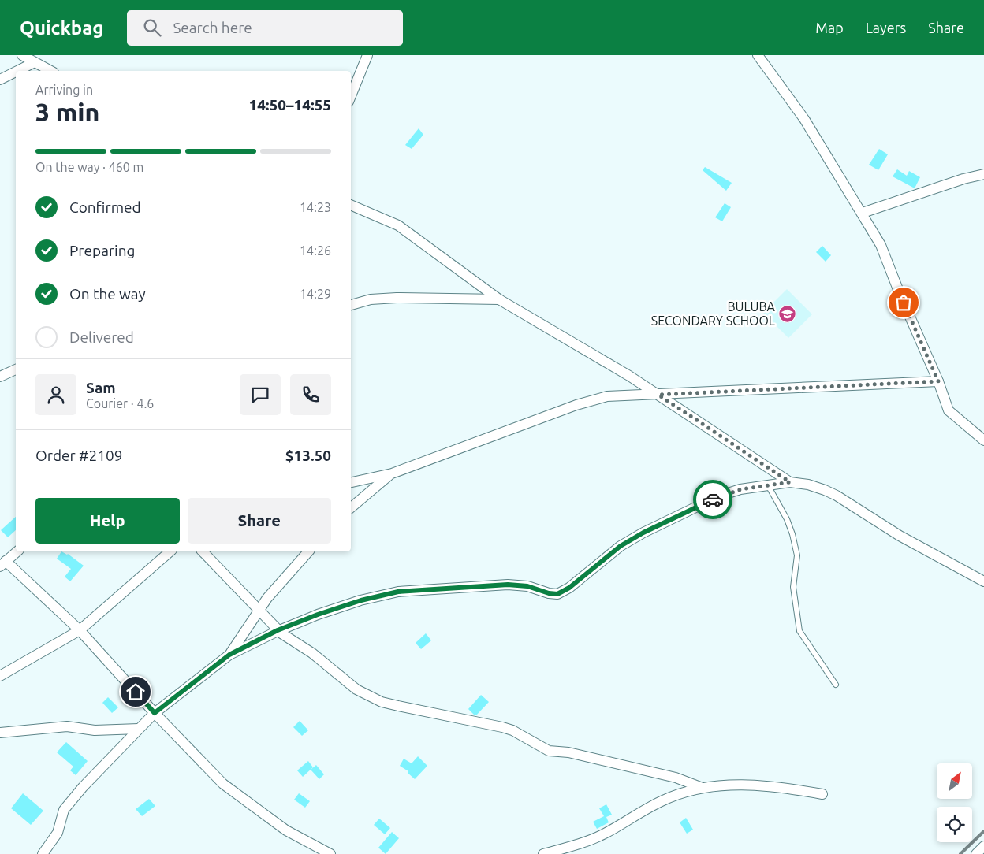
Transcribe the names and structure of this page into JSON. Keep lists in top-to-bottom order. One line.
{"places":{"school or university":["BULUBA SECONDARY SCHOOL"]},"north":"top right","page":{"header":"Quickbag","search":"Search here","nav":["Map","Layers","Share"],"heading":["3 min","Arriving in","14:50–14:55"],"panel":["Sam","Courier · 4.6","Order #2109","$13.50"],"bar":"On the way · 460 m","list":[["Confirmed","14:23"],["Preparing","14:26"],["On the way","14:29"],"Delivered"],"buttons":["Help","Share"]}}
